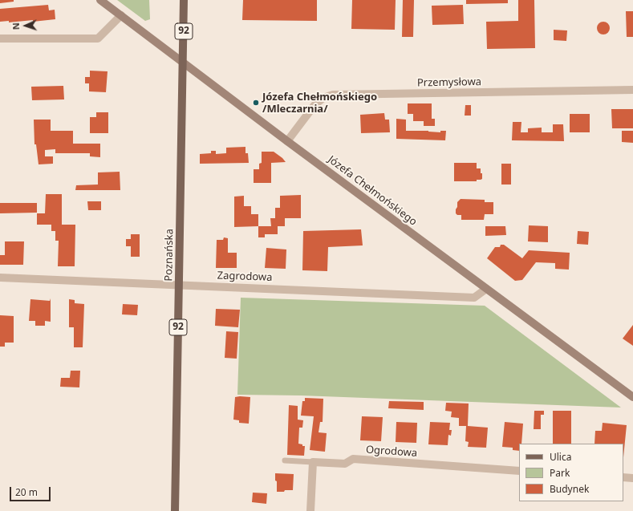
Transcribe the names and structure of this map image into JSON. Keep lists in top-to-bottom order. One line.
{"streets":{"main road":["92","Poznańska"],"street":["Przemysłowa","Józefa Chełmońskiego","Zagrodowa","Ogrodowa"]},"crossings":[["Przemysłowa","Józefa Chełmońskiego"],["Józefa Chełmońskiego","Poznańska"],["Józefa Chełmońskiego","Zagrodowa"],["Poznańska","Zagrodowa"]],"places":["Józefa Chełmońskiego /Mleczarnia/"],"legend":["Ulica","Park","Budynek"],"scale_bar":"20 m","north":"left"}
